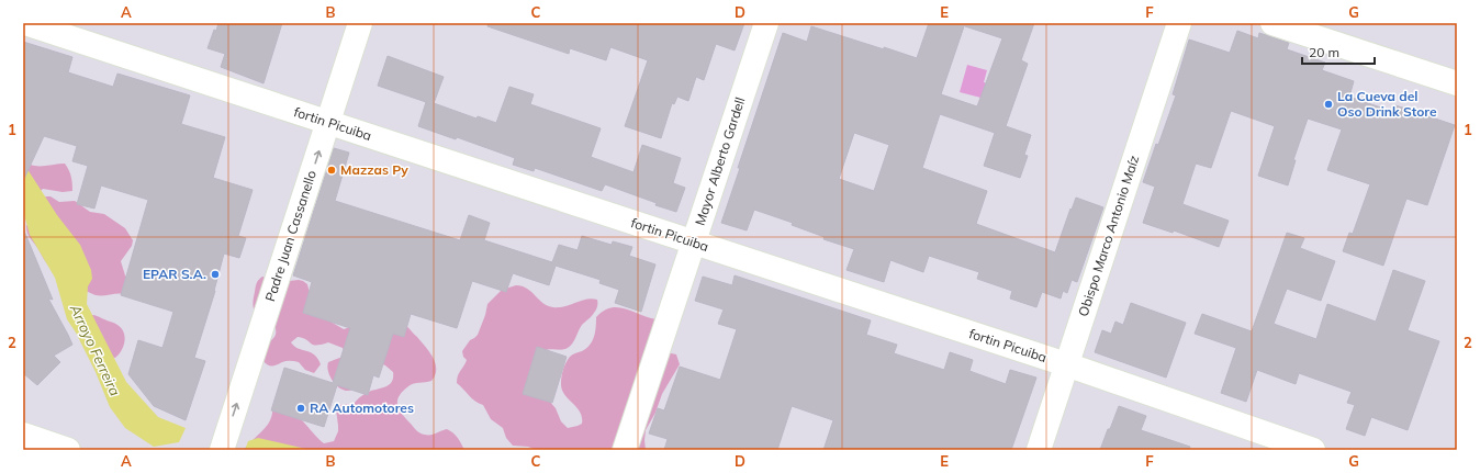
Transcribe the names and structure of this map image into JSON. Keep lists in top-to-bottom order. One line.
{"streets":{"street":["fortin Picuiba","Mayor Alberto Gardell","Padre Juan Cassanello","Obispo Marco Antonio Maíz"]},"crossings":[["fortin Picuiba","Mayor Alberto Gardell"],["fortin Picuiba","Padre Juan Cassanello"],["fortin Picuiba","Obispo Marco Antonio Maíz"]],"one_way":["Padre Juan Cassanello"],"water":["Arroyo Ferreira"],"places":["La Cueva del Oso Drink Store","Mazzas Py","EPAR S.A.","RA Automotores"],"scale_bar":"20 m","grid":{"columns":["A","B","C","D","E","F","G"],"rows":["1","2"]}}
